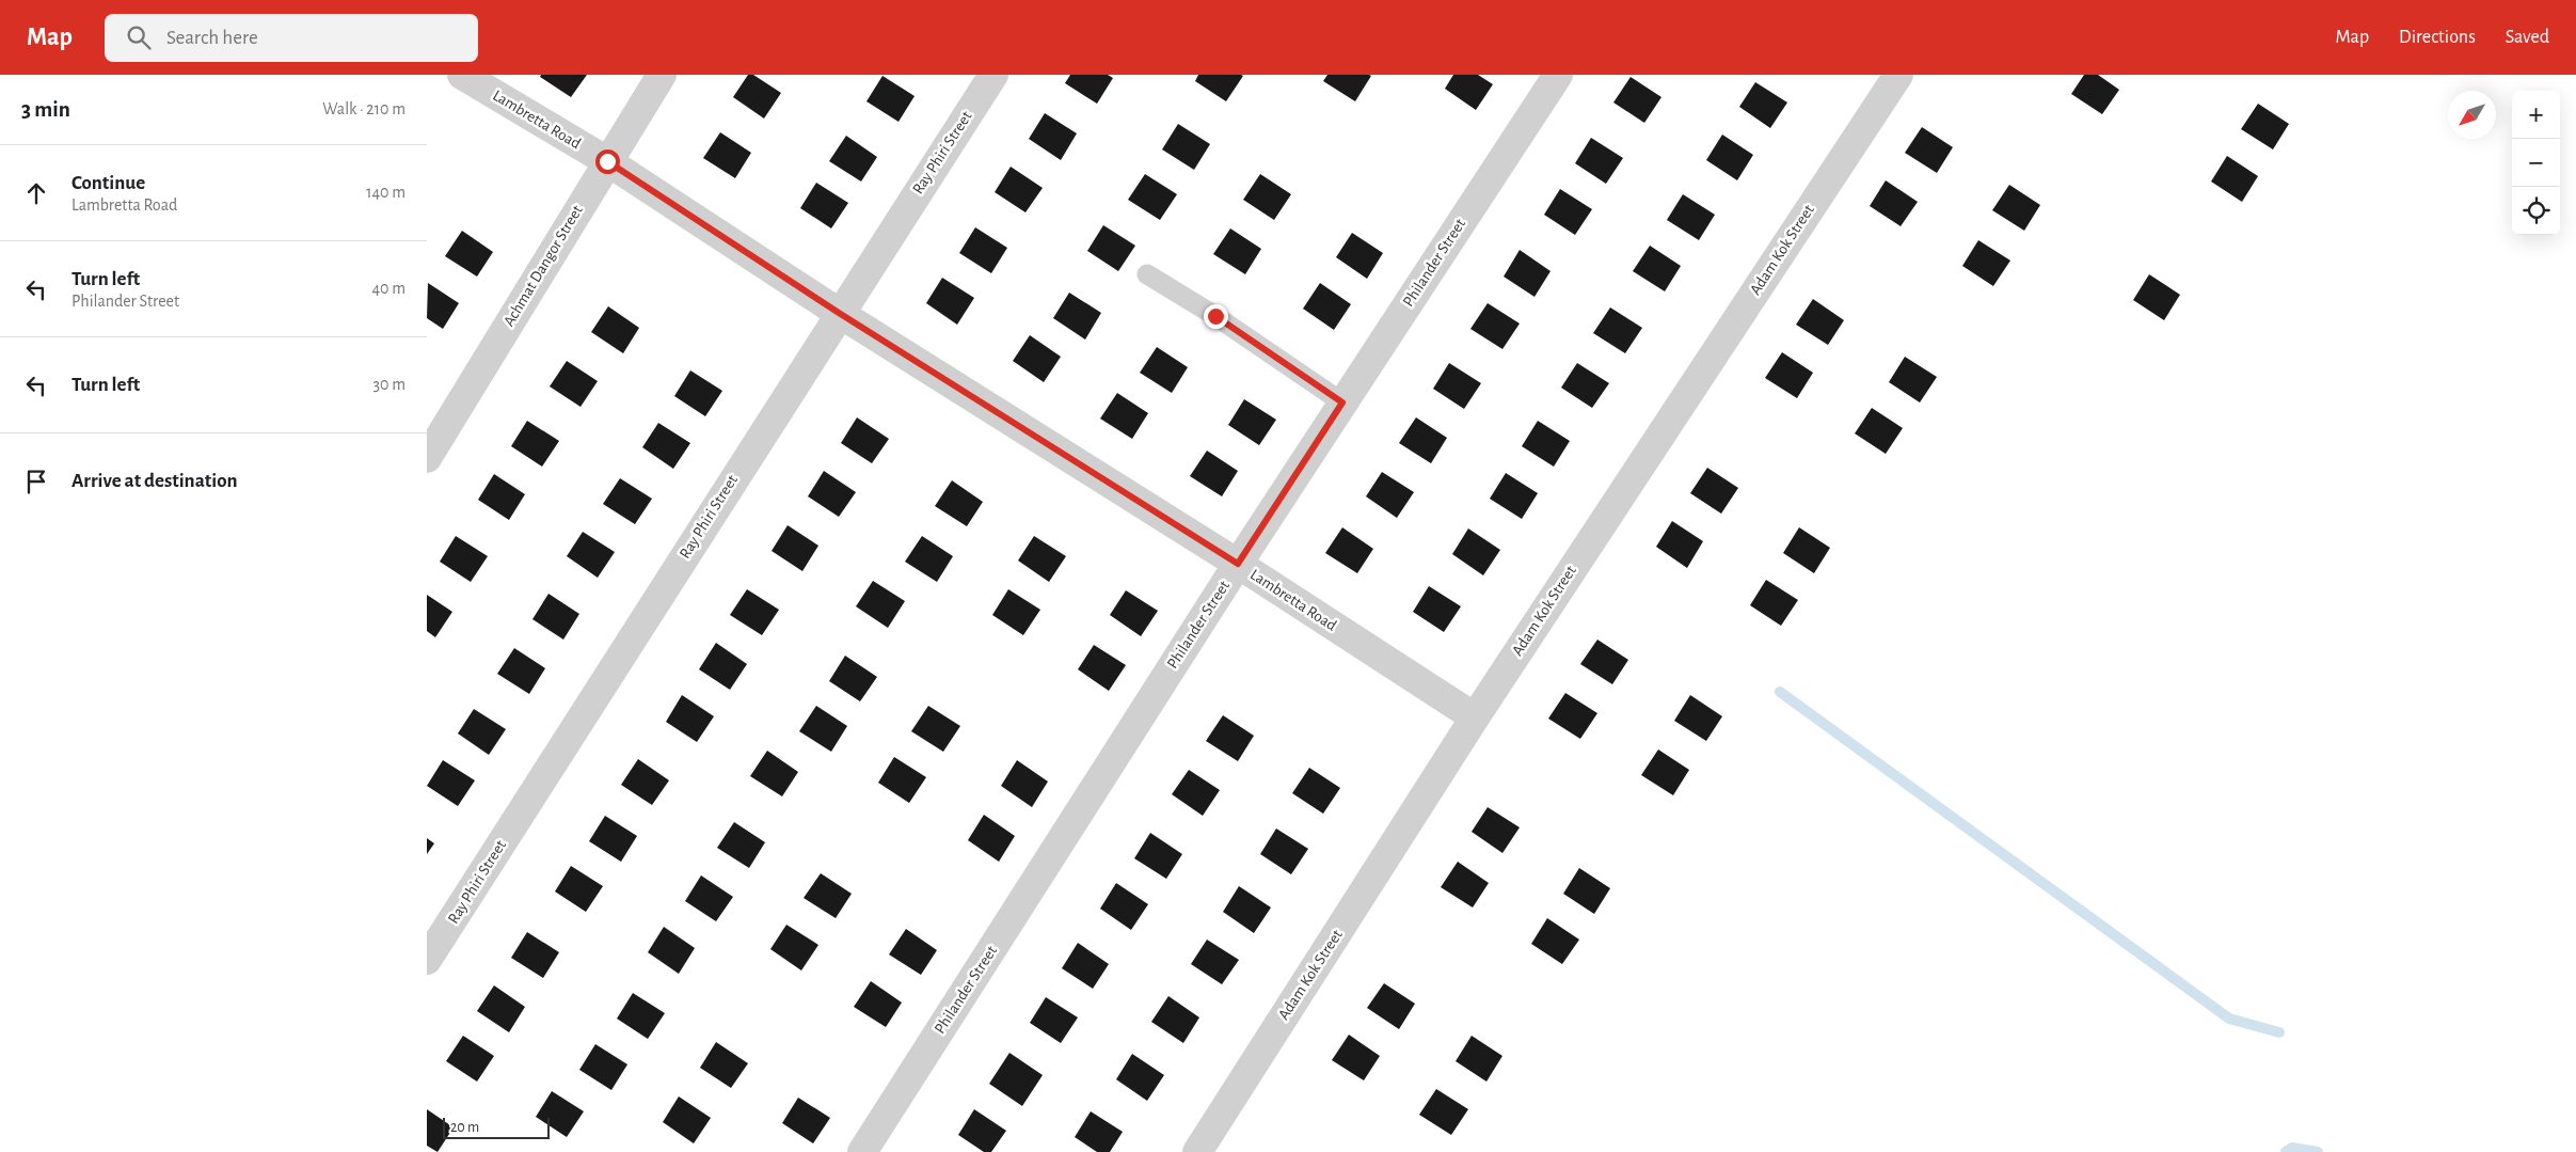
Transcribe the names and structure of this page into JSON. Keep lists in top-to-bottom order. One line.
{"streets":{"street":["Lambretta Road","Ray Phiri Street","Adam Kok Street","Philander Street","Achmat Dangor Street"]},"crossings":[["Lambretta Road","Ray Phiri Street"],["Lambretta Road","Adam Kok Street"],["Lambretta Road","Philander Street"],["Lambretta Road","Achmat Dangor Street"]],"scale_bar":"20 m","north":"bottom left","page":{"header":"Map","search":"Search here","nav":["Map","Directions","Saved"],"heading":["3 min","Walk · 210 m"],"map_buttons":["+","−"],"list":[["Continue","Lambretta Road","140 m"],["Turn left","Philander Street","40 m"],["Turn left","30 m"],"Arrive at destination"],"scale":"20 m"}}
